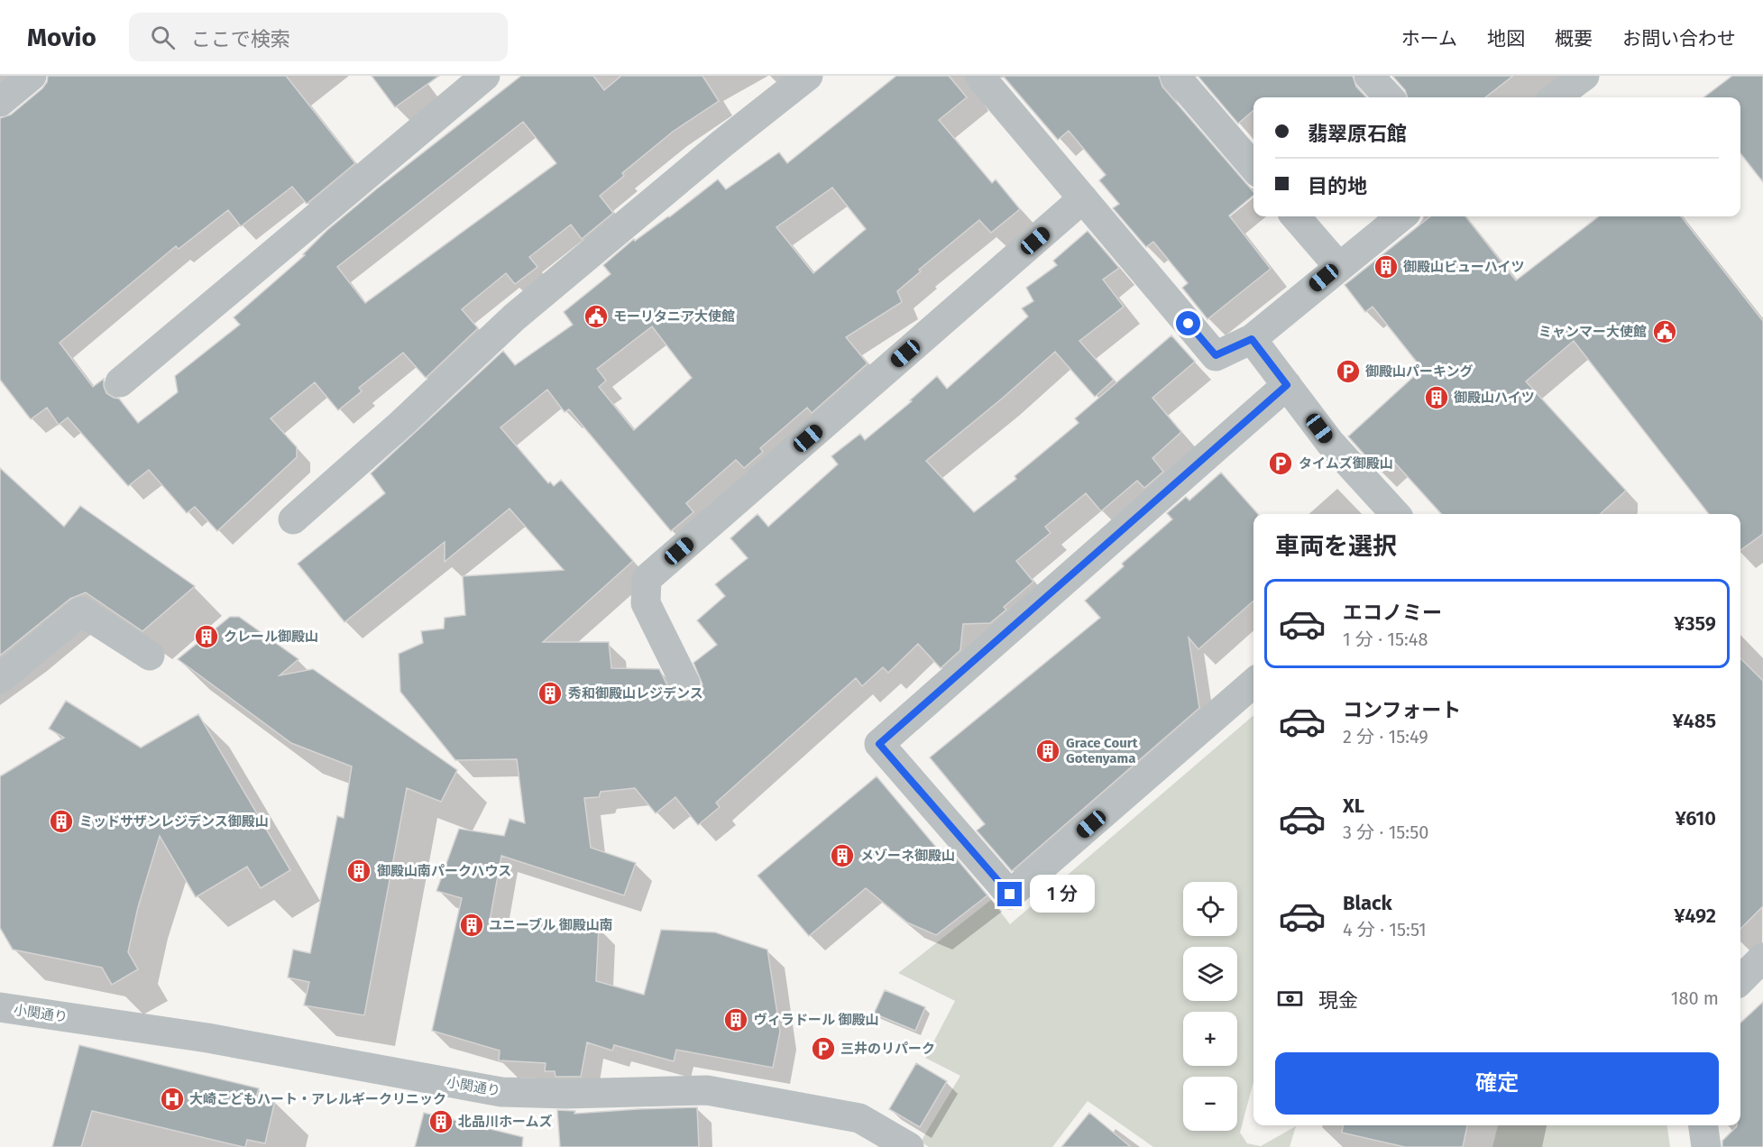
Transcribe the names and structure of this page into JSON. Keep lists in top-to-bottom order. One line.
{"streets":{"street":["小関通り"]},"places":{"building":["御殿山ビューハイツ","御殿山ハイツ","クレール御殿山","秀和御殿山レジデンス","Grace Court Gotenyama","ミッドサザンレジデンス御殿山","メゾーネ御殿山","御殿山南パークハウス","ユニーブル 御殿山南","ヴィラドール 御殿山","北品川ホームズ"],"public building":["モーリタニア大使館","ミャンマー大使館"],"parking":["御殿山パーキング","タイムズ御殿山","三井のリパーク"],"hospital":["大崎こどもハート・アレルギークリニック"]},"page":{"header":"Movio","search":"ここで検索","nav":["ホーム","地図","概要","お問い合わせ"],"banner":["翡翠原石館","目的地"],"heading":"車両を選択","list":[{"name":"エコノミー","note":"1 分 · 15:48","value":"¥359"},{"name":"コンフォート","note":"2 分 · 15:49","value":"¥485"},{"name":"XL","note":"3 分 · 15:50","value":"¥610"},{"name":"Black","note":"4 分 · 15:51","value":"¥492"}],"bubble":"1 分","map_buttons":["+","−"],"pay":["現金","180 m"],"buttons":"確定"}}
